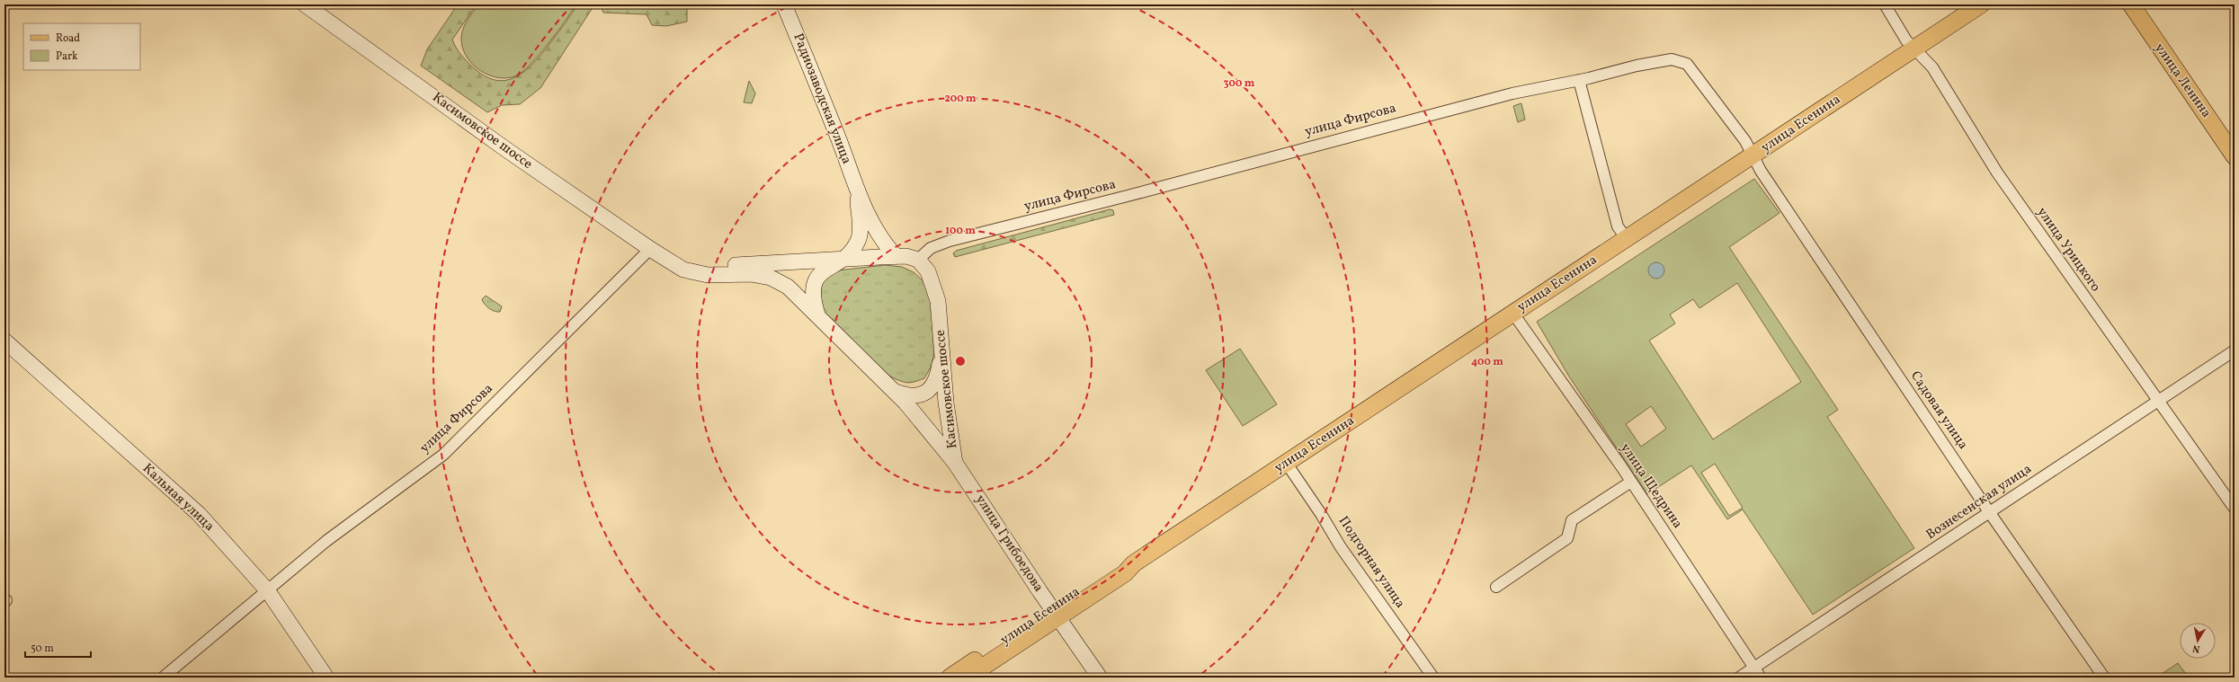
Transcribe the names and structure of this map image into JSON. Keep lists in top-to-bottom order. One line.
{"streets":{"main road":["улица Ленина","Радиозаводская улица","улица Есенина","Касимовское шоссе","Кальная улица","улица Грибоедова"],"street":["улица Фирсова","улица Урицкого","Садовая улица","улица Щедрина","Вознесенская улица","Подгорная улица"]},"crossings":[["улица Фирсова","улица Есенина"],["улица Фирсова","Касимовское шоссе"],["улица Фирсова","Садовая улица"],["улица Фирсова","Кальная улица"],["улица Есенина","улица Урицкого"],["улица Есенина","Садовая улица"],["улица Есенина","улица Щедрина"],["улица Есенина","улица Грибоедова"],["улица Есенина","Подгорная улица"],["Касимовское шоссе","улица Грибоедова"],["улица Урицкого","Вознесенская улица"],["Садовая улица","Вознесенская улица"],["улица Щедрина","Вознесенская улица"]],"legend":["Road","Park"],"scale_bar":"50 m","north":"bottom","rings":["300 m","200 m","100 m","400 m"]}
